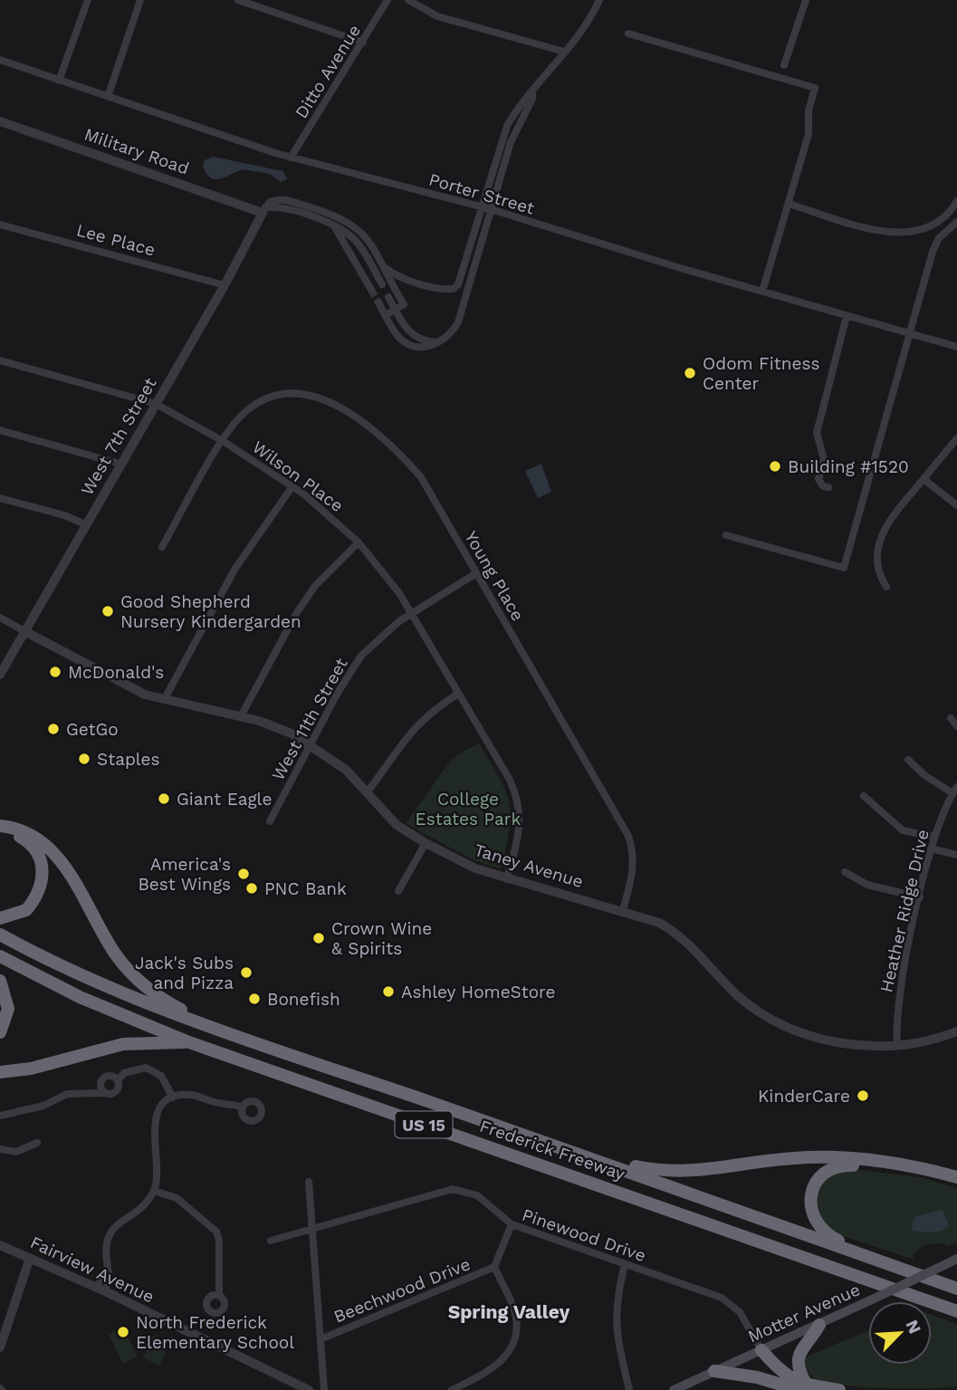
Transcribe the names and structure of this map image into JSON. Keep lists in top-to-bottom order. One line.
{"streets":{"highway":["US 15","Frederick Freeway"],"main road":["Motter Avenue"],"street":["Ditto Avenue","Military Road","Porter Street","Lee Place","West 7th Street","Wilson Place","Young Place","West 11th Street","Taney Avenue","Heather Ridge Drive","Pinewood Drive","Fairview Avenue","Beechwood Drive"]},"crossings":[["Ditto Avenue","Porter Street"],["Military Road","West 7th Street"],["Lee Place","West 7th Street"],["West 7th Street","Wilson Place"],["West 7th Street","Taney Avenue"],["Wilson Place","Young Place"],["Wilson Place","West 11th Street"],["Wilson Place","Taney Avenue"],["Young Place","West 11th Street"],["Young Place","Taney Avenue"],["West 11th Street","Taney Avenue"],["Taney Avenue","Heather Ridge Drive"],["Pinewood Drive","Motter Avenue"]],"districts":["Spring Valley"],"parks":["College Estates Park"],"places":["Odom Fitness Center","Building #1520","Good Shepherd Nursery Kindergarden","McDonald's","GetGo","Staples","Giant Eagle","America's Best Wings","PNC Bank","Crown Wine & Spirits","Jack's Subs and Pizza","Ashley HomeStore","Bonefish","KinderCare","North Frederick Elementary School"],"north":"top right"}
